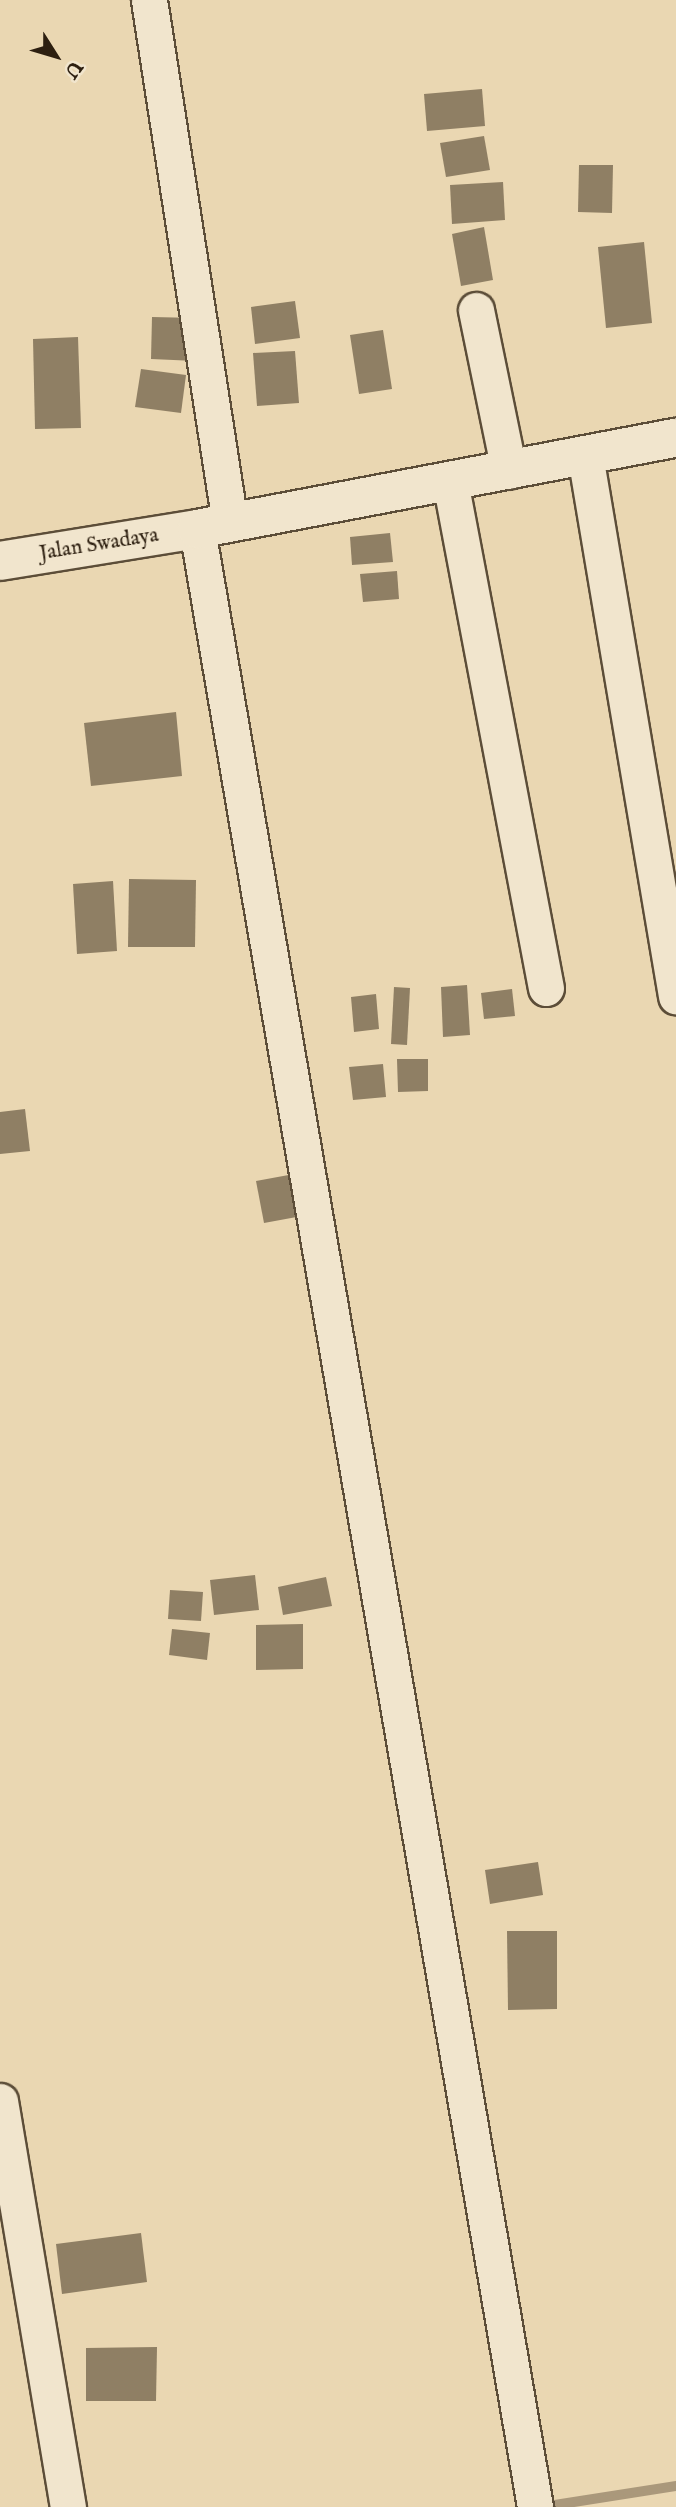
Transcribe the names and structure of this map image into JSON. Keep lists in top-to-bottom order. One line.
{"streets":{"street":["Jalan Swadaya"]},"north":"bottom right"}
